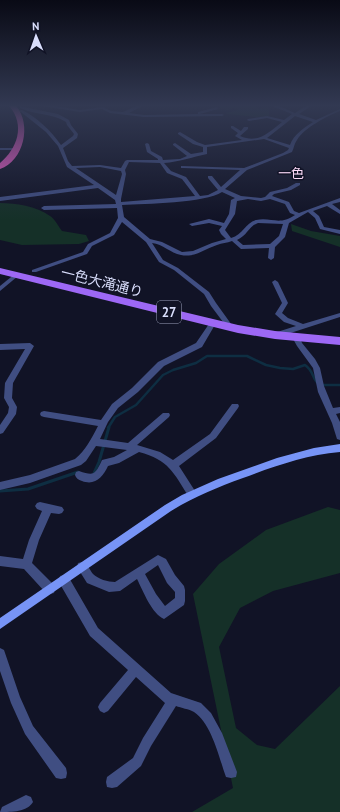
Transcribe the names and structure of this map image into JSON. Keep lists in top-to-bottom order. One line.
{"streets":{"main road":["一色大滝通り","27"]},"districts":["一色"],"north":"top"}
